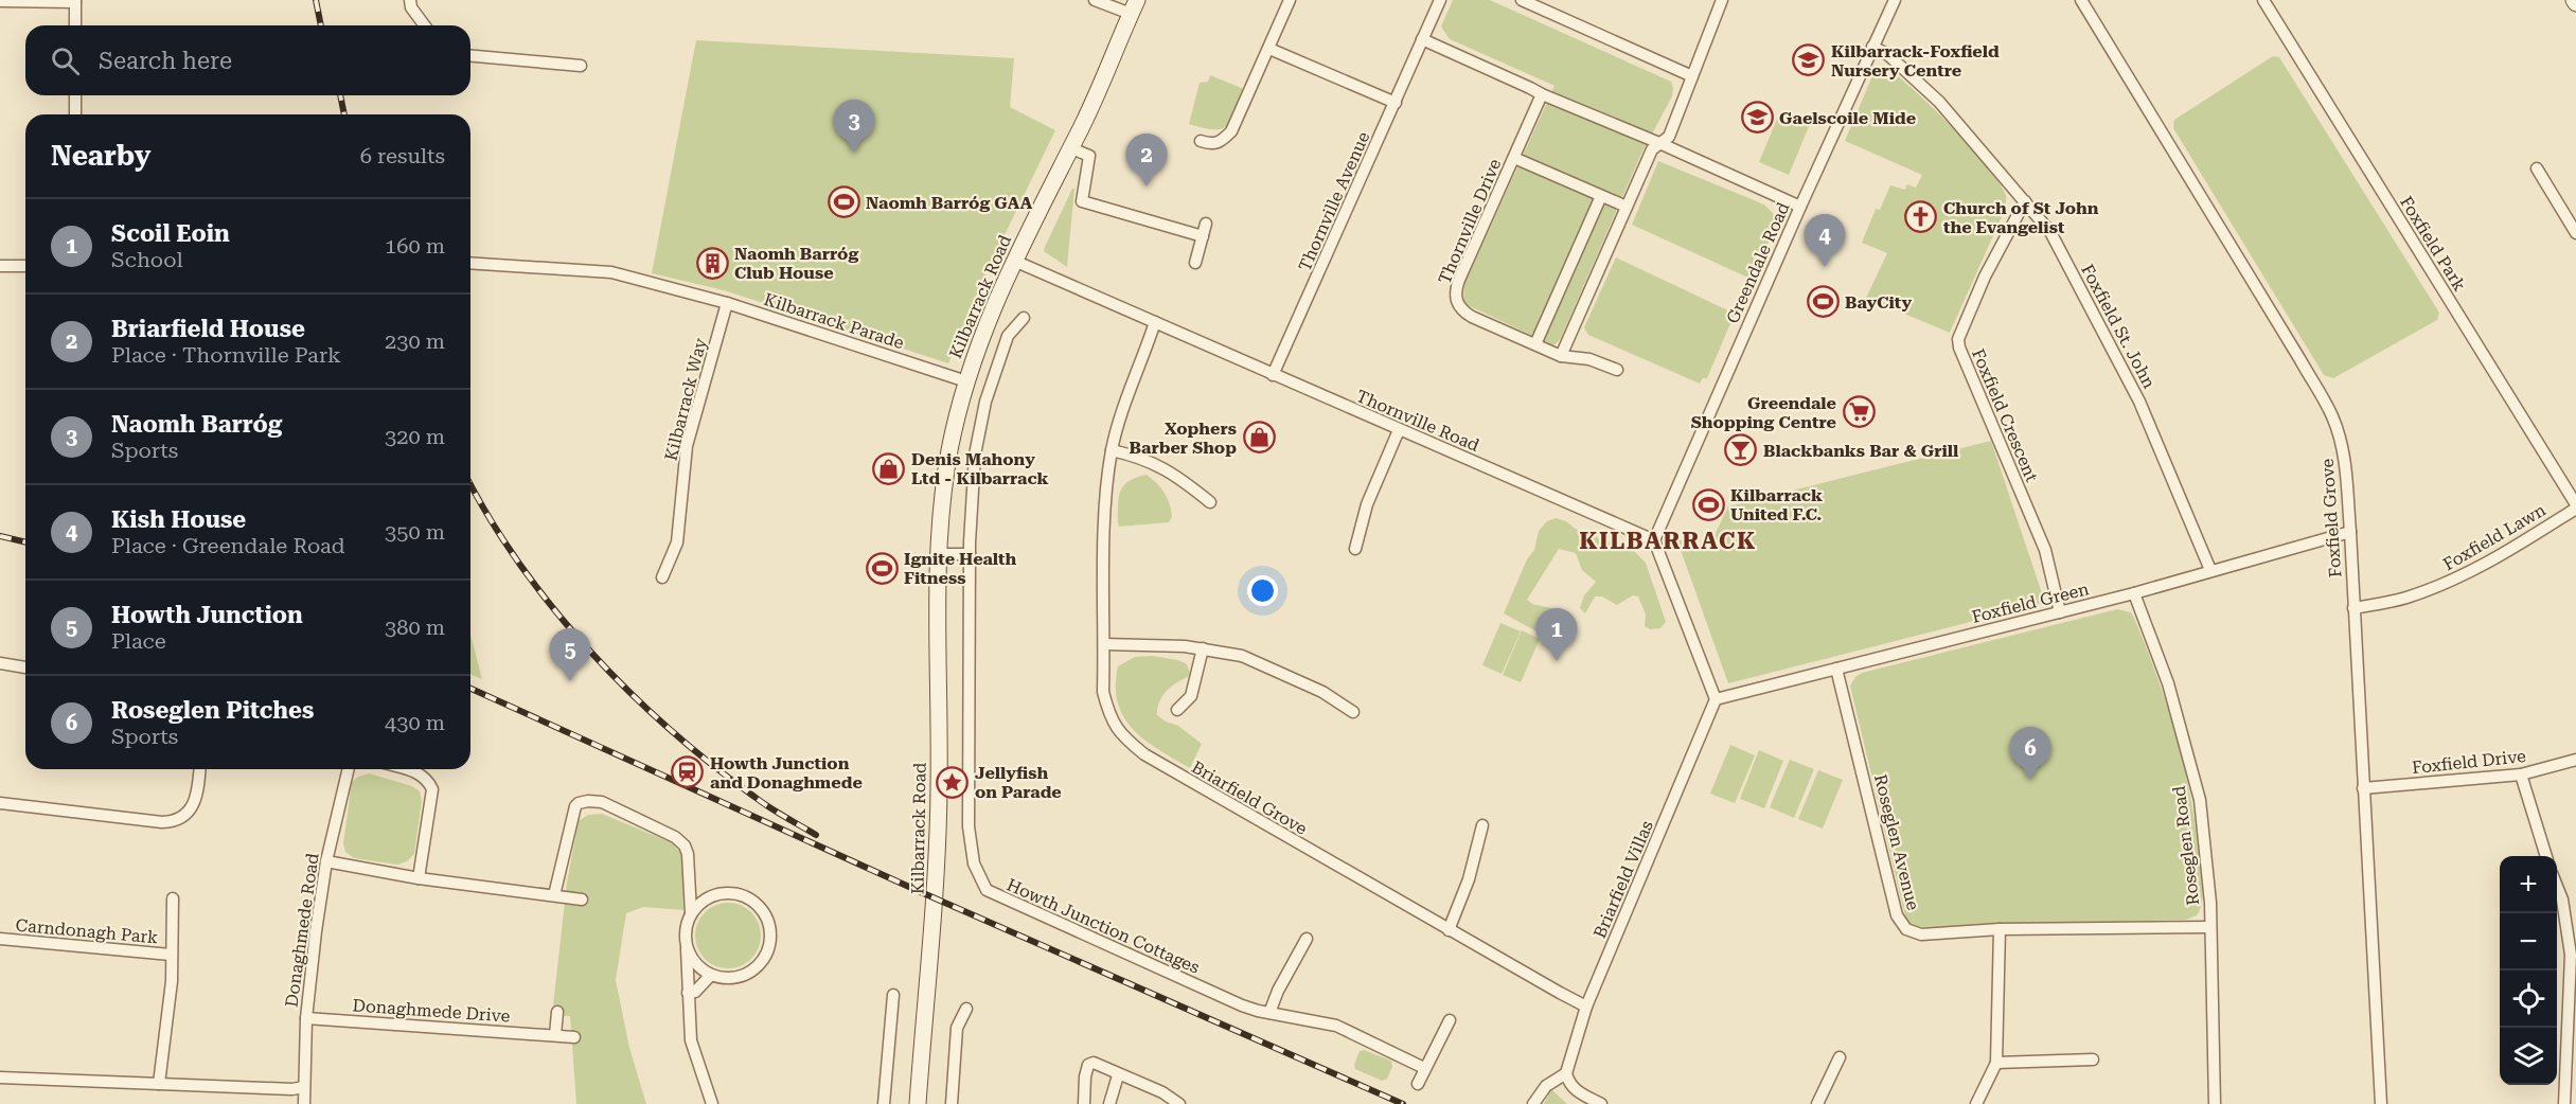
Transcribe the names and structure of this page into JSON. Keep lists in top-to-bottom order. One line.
{"streets":{"main road":["Kilbarrack Road"],"street":["Thornville Avenue","Thornville Drive","Foxfield Park","Greendale Road","Kilbarrack Parade","Foxfield St. John","Kilbarrack Way","Foxfield Crescent","Thornville Road","Foxfield Grove","Foxfield Lawn","Foxfield Green","Foxfield Drive","Briarfield Grove","Roseglen Avenue","Roseglen Road","Briarfield Villas","Howth Junction Cottages","Donaghmede Road","Carndonagh Park","Donaghmede Drive"]},"crossings":[["Thornville Avenue","Thornville Road"],["Foxfield Park","Foxfield Lawn"],["Greendale Road","Foxfield St. John"],["Greendale Road","Thornville Road"],["Kilbarrack Road","Kilbarrack Parade"],["Kilbarrack Road","Thornville Road"],["Kilbarrack Parade","Kilbarrack Way"],["Foxfield St. John","Foxfield Crescent"],["Foxfield St. John","Foxfield Green"],["Foxfield Crescent","Foxfield Green"],["Thornville Road","Briarfield Grove"],["Foxfield Grove","Foxfield Lawn"],["Foxfield Grove","Foxfield Green"],["Foxfield Grove","Foxfield Drive"],["Foxfield Green","Roseglen Avenue"],["Foxfield Green","Roseglen Road"],["Foxfield Green","Briarfield Villas"],["Briarfield Grove","Briarfield Villas"],["Roseglen Avenue","Roseglen Road"],["Donaghmede Road","Donaghmede Drive"]],"districts":["KILBARRACK"],"places":{"school or university":["Kilbarrack-Foxfield Nursery Centre","Gaelscoile Mide"],"sports":["Naomh Barróg GAA","BayCity","Kilbarrack United F.C.","Ignite Health Fitness"],"church":["Church of St John the Evangelist"],"building":["Naomh Barróg Club House"],"supermarket":["Greendale Shopping Centre"],"shop":["Xophers Barber Shop","Denis Mahony Ltd - Kilbarrack"],"bar":["Blackbanks Bar & Grill"],"station":["Howth Junction and Donaghmede"],"place":["Jellyfish on Parade"]},"page":{"search":"Search here","pins":["3","2","4","1","5","6"],"heading":["Nearby","6 results"],"list":[{"mark":"1","name":"Scoil Eoin","note":"School","value":"160 m"},{"mark":"2","name":"Briarfield House","note":"Place · Thornville Park","value":"230 m"},{"mark":"3","name":"Naomh Barróg","note":"Sports","value":"320 m"},{"mark":"4","name":"Kish House","note":"Place · Greendale Road","value":"350 m"},{"mark":"5","name":"Howth Junction","note":"Place","value":"380 m"},{"mark":"6","name":"Roseglen Pitches","note":"Sports","value":"430 m"}],"map_buttons":["+","−"]}}
